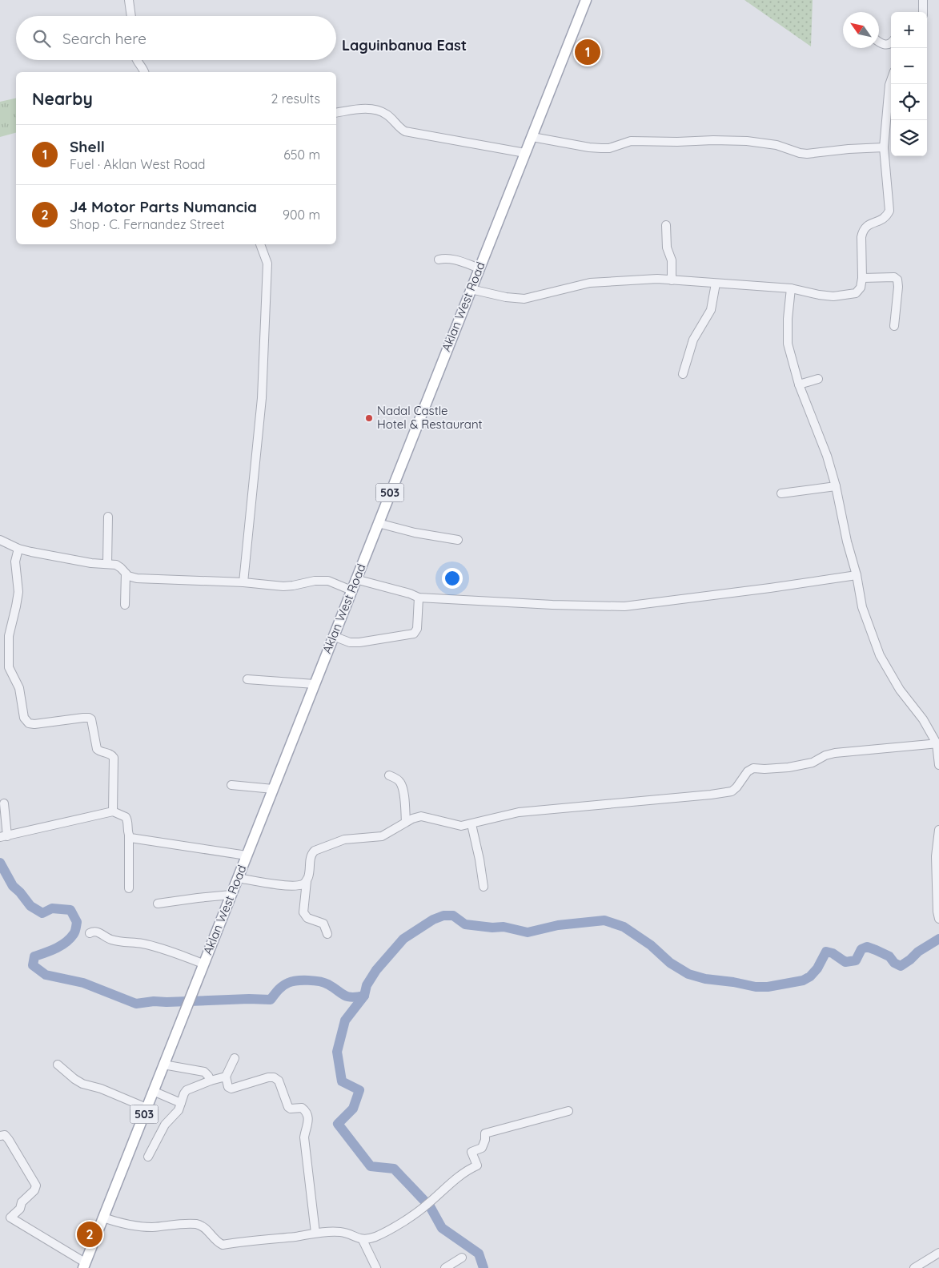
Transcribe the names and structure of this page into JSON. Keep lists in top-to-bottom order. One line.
{"streets":{"main road":["Aklan West Road","503"]},"crossings":[["Aklan West Road","503"]],"districts":["Laguinbanua East"],"places":["Nadal Castle Hotel & Restaurant"],"north":"top left","page":{"map_buttons":["+","−"],"search":"Search here","pins":["1","2"],"heading":["Nearby","2 results"],"list":[{"mark":"1","name":"Shell","note":"Fuel · Aklan West Road","value":"650 m"},{"mark":"2","name":"J4 Motor Parts Numancia","note":"Shop · C. Fernandez Street","value":"900 m"}]}}
